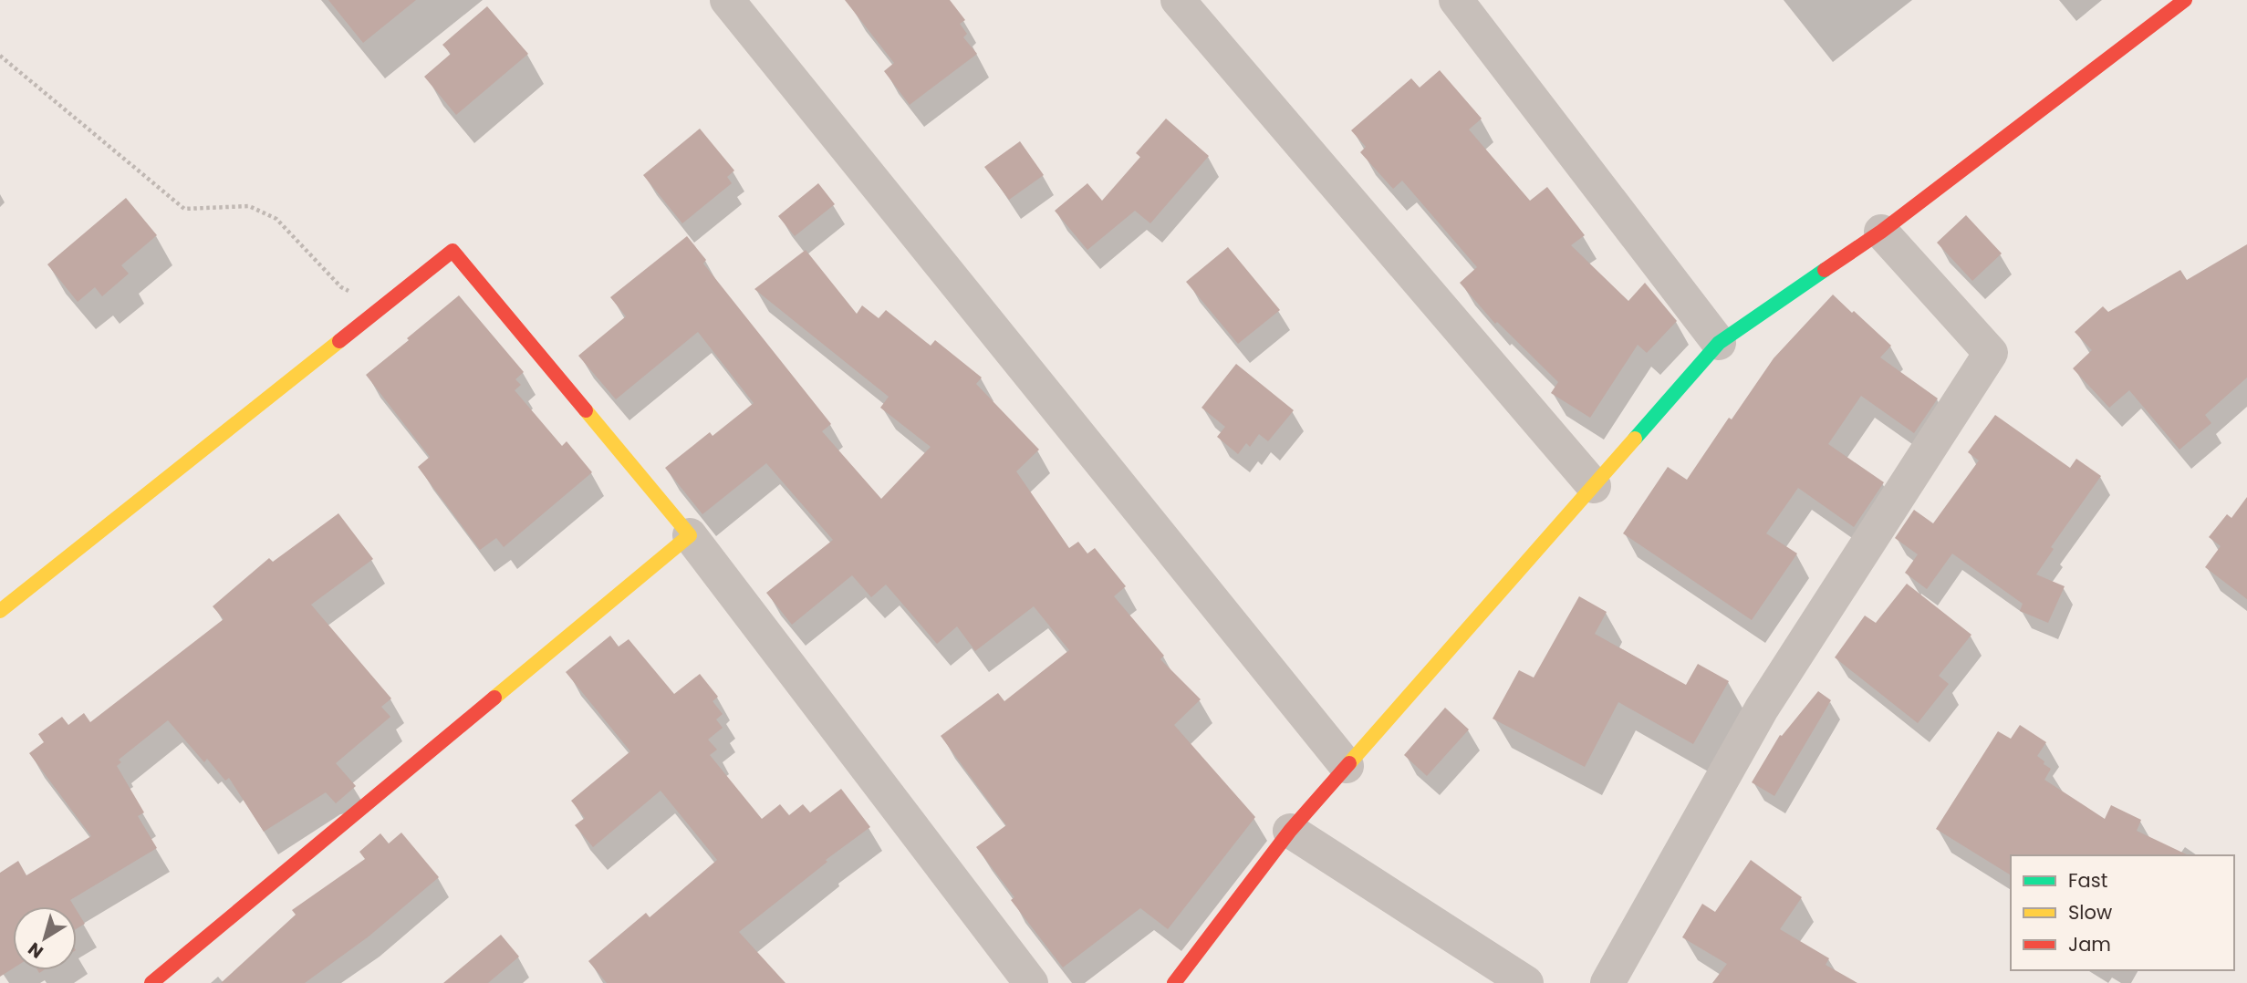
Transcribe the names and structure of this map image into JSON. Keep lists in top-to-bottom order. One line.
{"legend":["Fast","Slow","Jam"],"north":"bottom left"}
